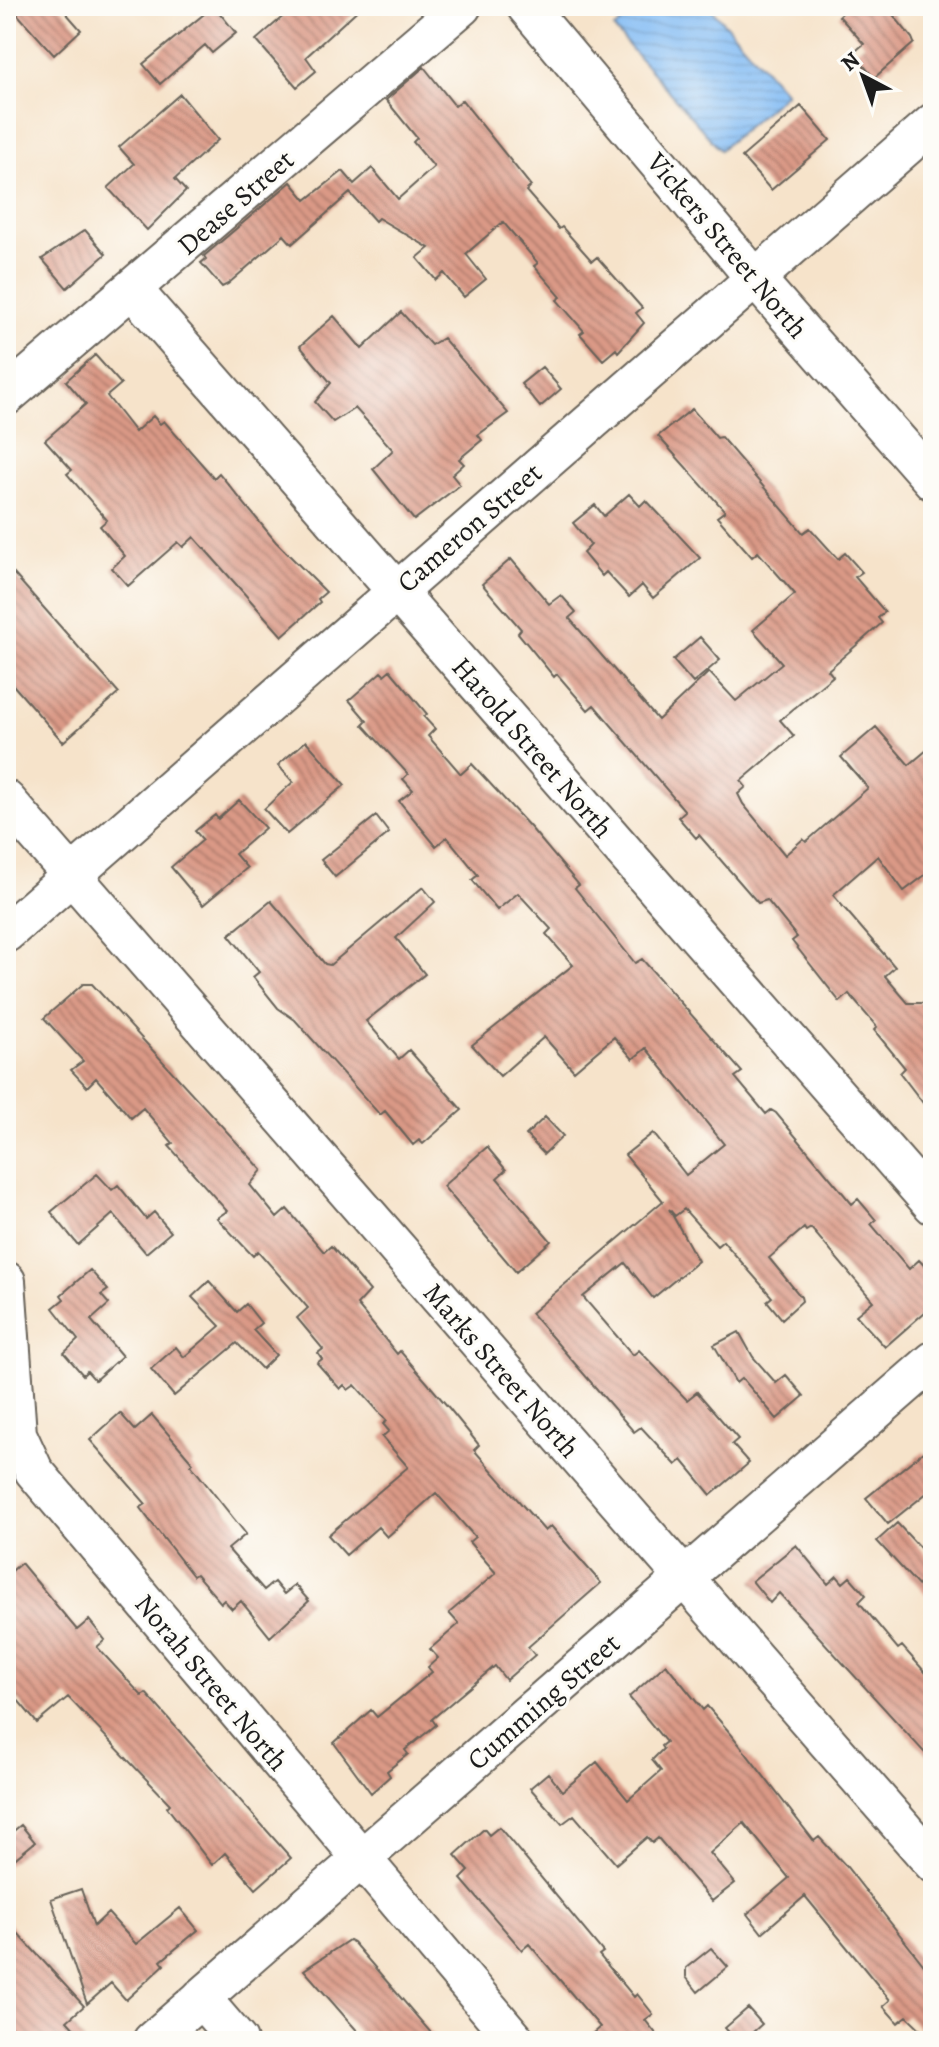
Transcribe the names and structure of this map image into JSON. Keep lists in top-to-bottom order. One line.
{"streets":{"street":["Dease Street","Vickers Street North","Cameron Street","Harold Street North","Marks Street North","Norah Street North","Cumming Street"]},"crossings":[["Dease Street","Harold Street North"],["Vickers Street North","Cameron Street"],["Cameron Street","Harold Street North"],["Cameron Street","Marks Street North"],["Marks Street North","Cumming Street"],["Norah Street North","Cumming Street"]],"north":"top left"}
